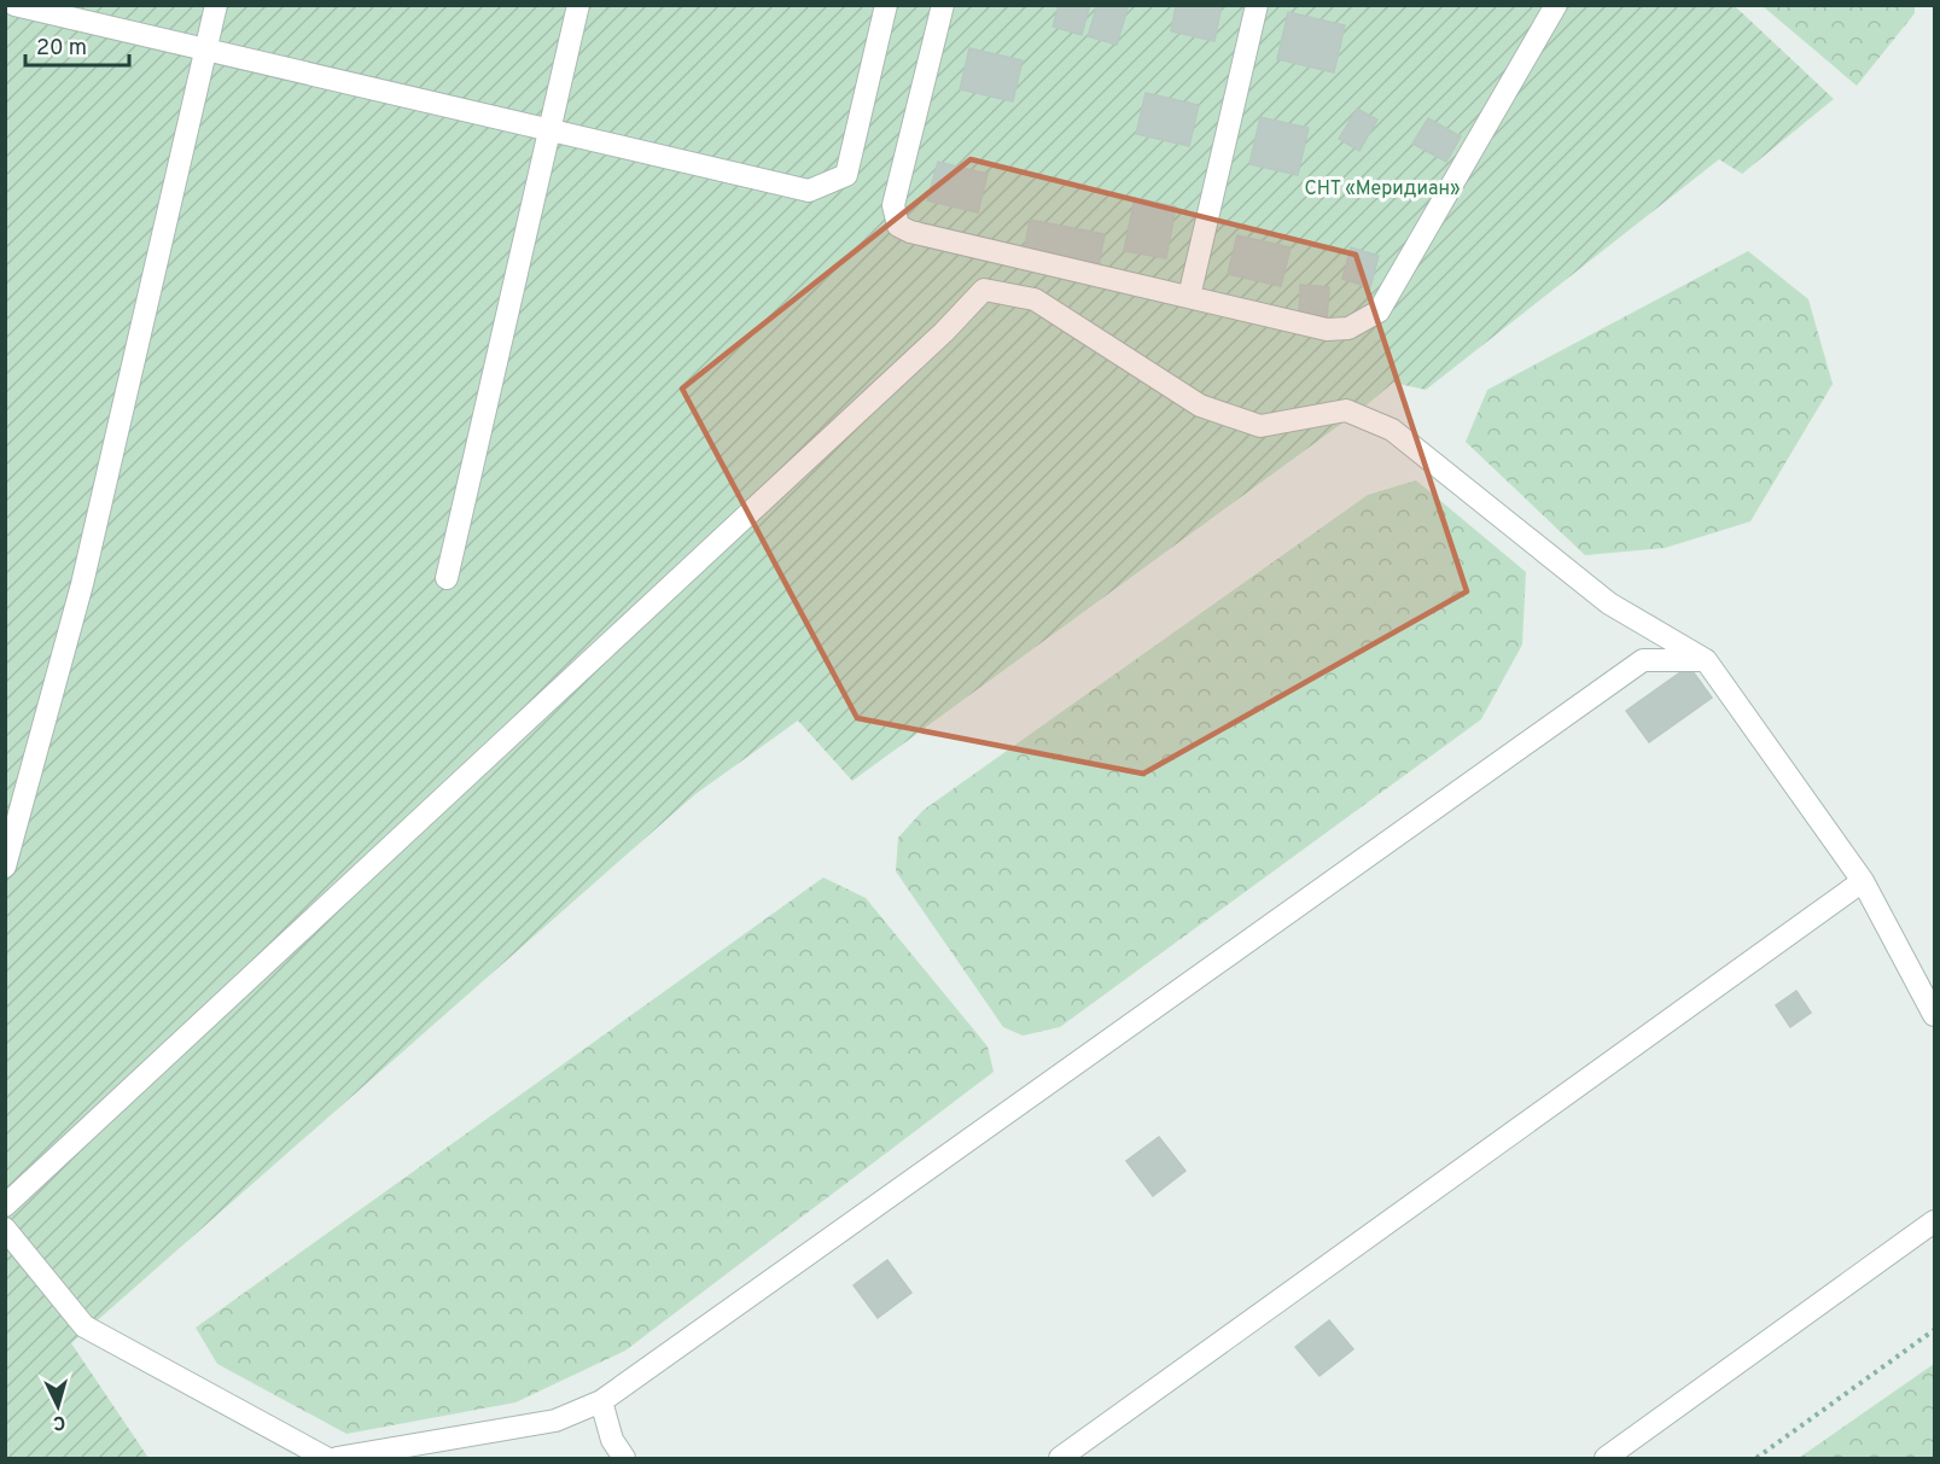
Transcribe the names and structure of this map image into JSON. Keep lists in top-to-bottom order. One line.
{"parks":["СНТ «Меридиан»"],"scale_bar":"20 m","north":"bottom"}
